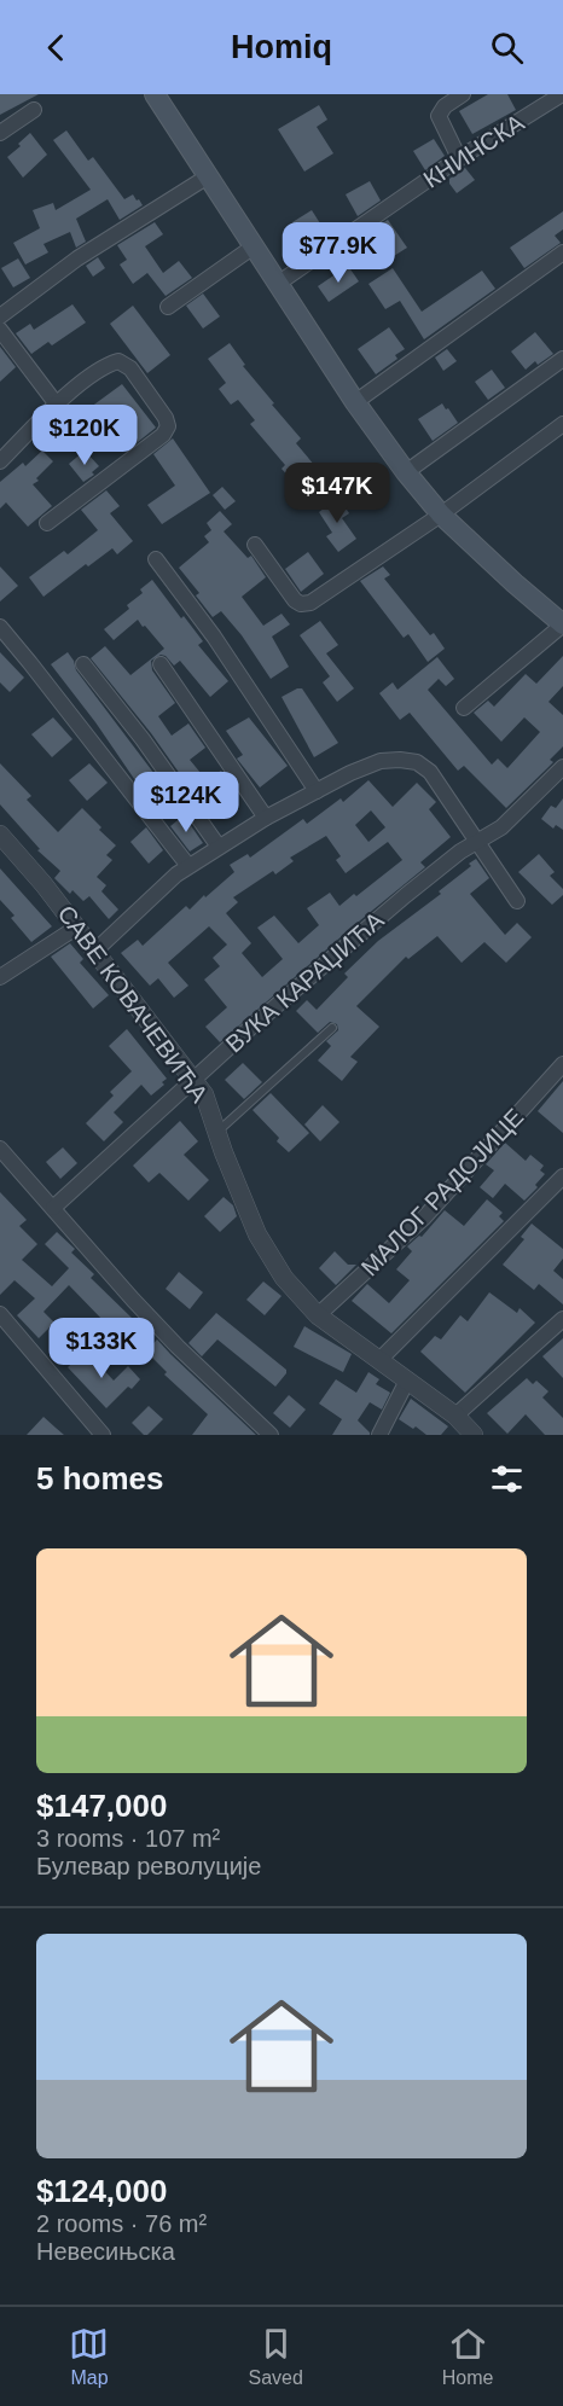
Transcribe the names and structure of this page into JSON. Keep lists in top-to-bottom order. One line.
{"streets":{"street":["КНИНСКА","ВУКА КАРАЏИЋА","САВЕ КОВАЧЕВИЋА","МАЛОГ РАДОЈИЦЕ"]},"crossings":[["ВУКА КАРАЏИЋА","САВЕ КОВАЧЕВИЋА"],["САВЕ КОВАЧЕВИЋА","МАЛОГ РАДОЈИЦЕ"]],"page":{"header":"Homiq","price":["$77.9K","$120K","$147K","$124K","$133K"],"heading":"5 homes","list":[{"name":"$147,000","note":"3 rooms · 107 m² · Булевар револуције"},{"name":"$124,000","note":"2 rooms · 76 m² · Невесињска"}],"tabs":["Map","Saved","Home"]}}
